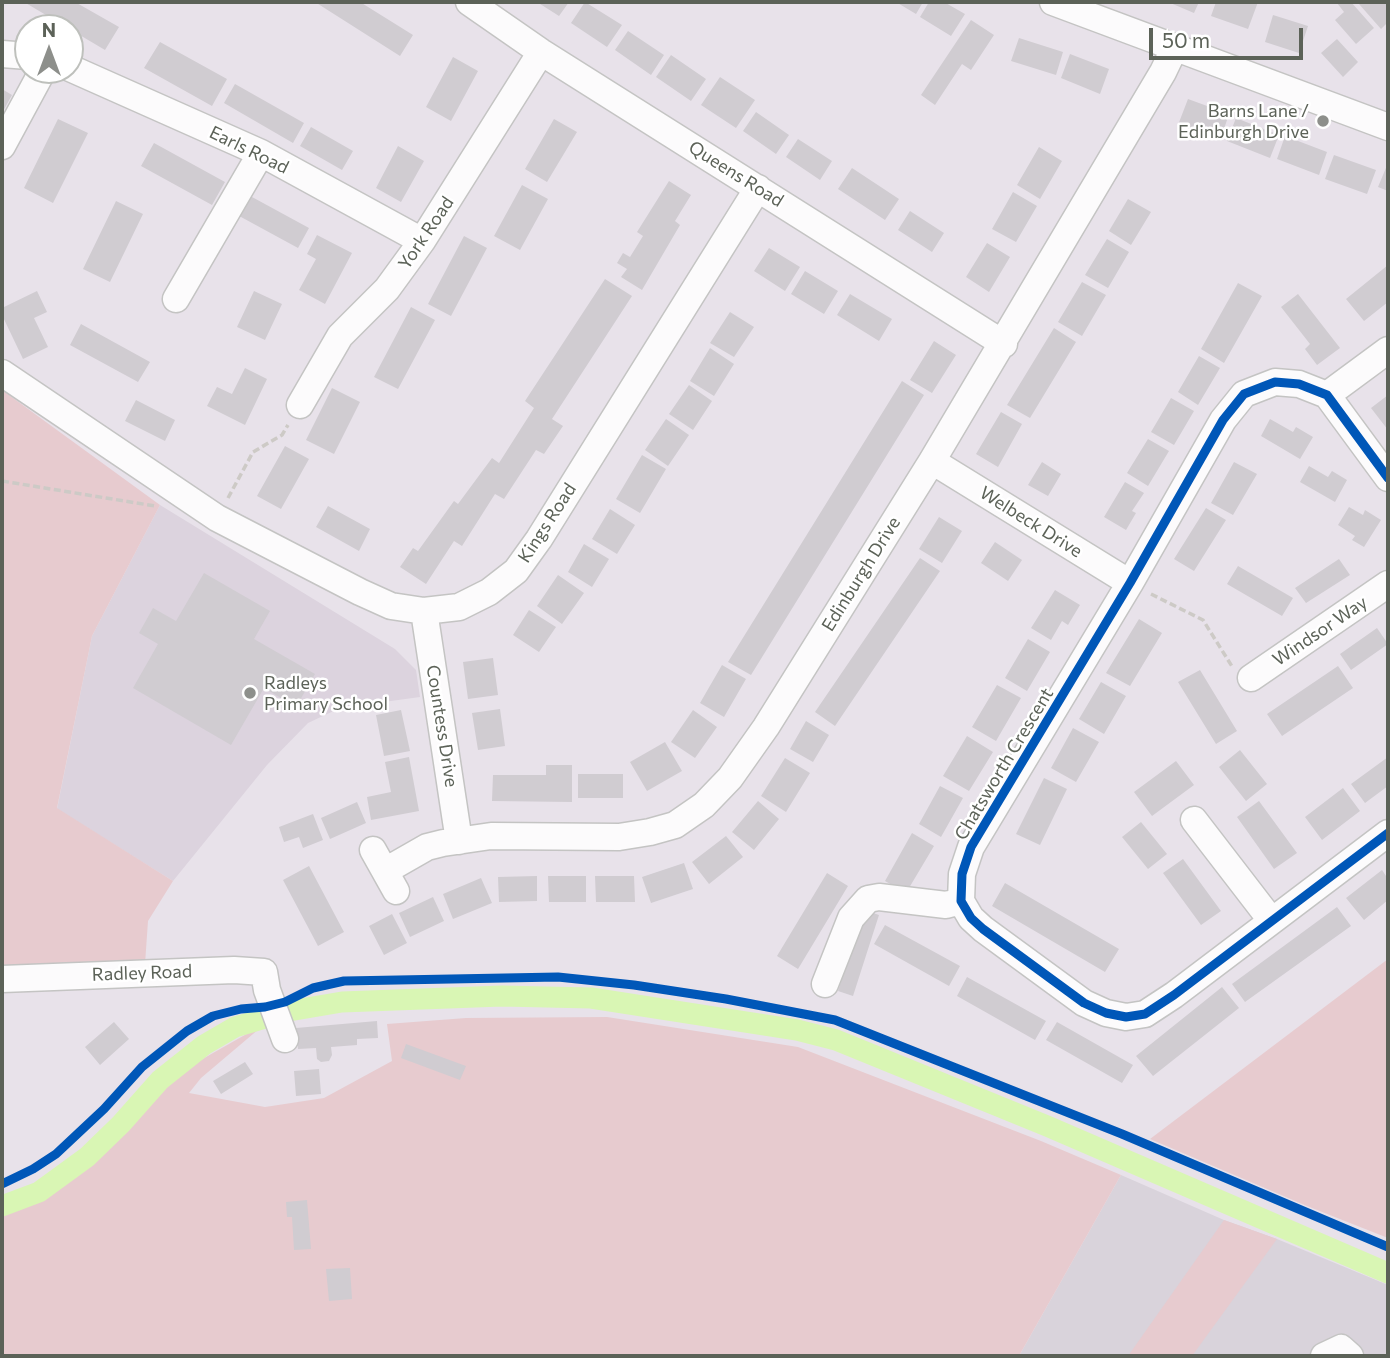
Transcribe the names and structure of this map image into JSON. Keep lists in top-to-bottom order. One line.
{"streets":{"street":["Earls Road","Queens Road","York Road","Welbeck Drive","Kings Road","Edinburgh Drive","Windsor Way","Countess Drive","Chatsworth Crescent","Radley Road"]},"crossings":[["Earls Road","York Road"],["Queens Road","York Road"],["Queens Road","Kings Road"],["Queens Road","Edinburgh Drive"],["Welbeck Drive","Edinburgh Drive"],["Welbeck Drive","Chatsworth Crescent"],["Kings Road","Countess Drive"],["Edinburgh Drive","Countess Drive"]],"places":["Barns Lane / Edinburgh Drive","Radleys Primary School"],"scale_bar":"50 m","north":"top"}
